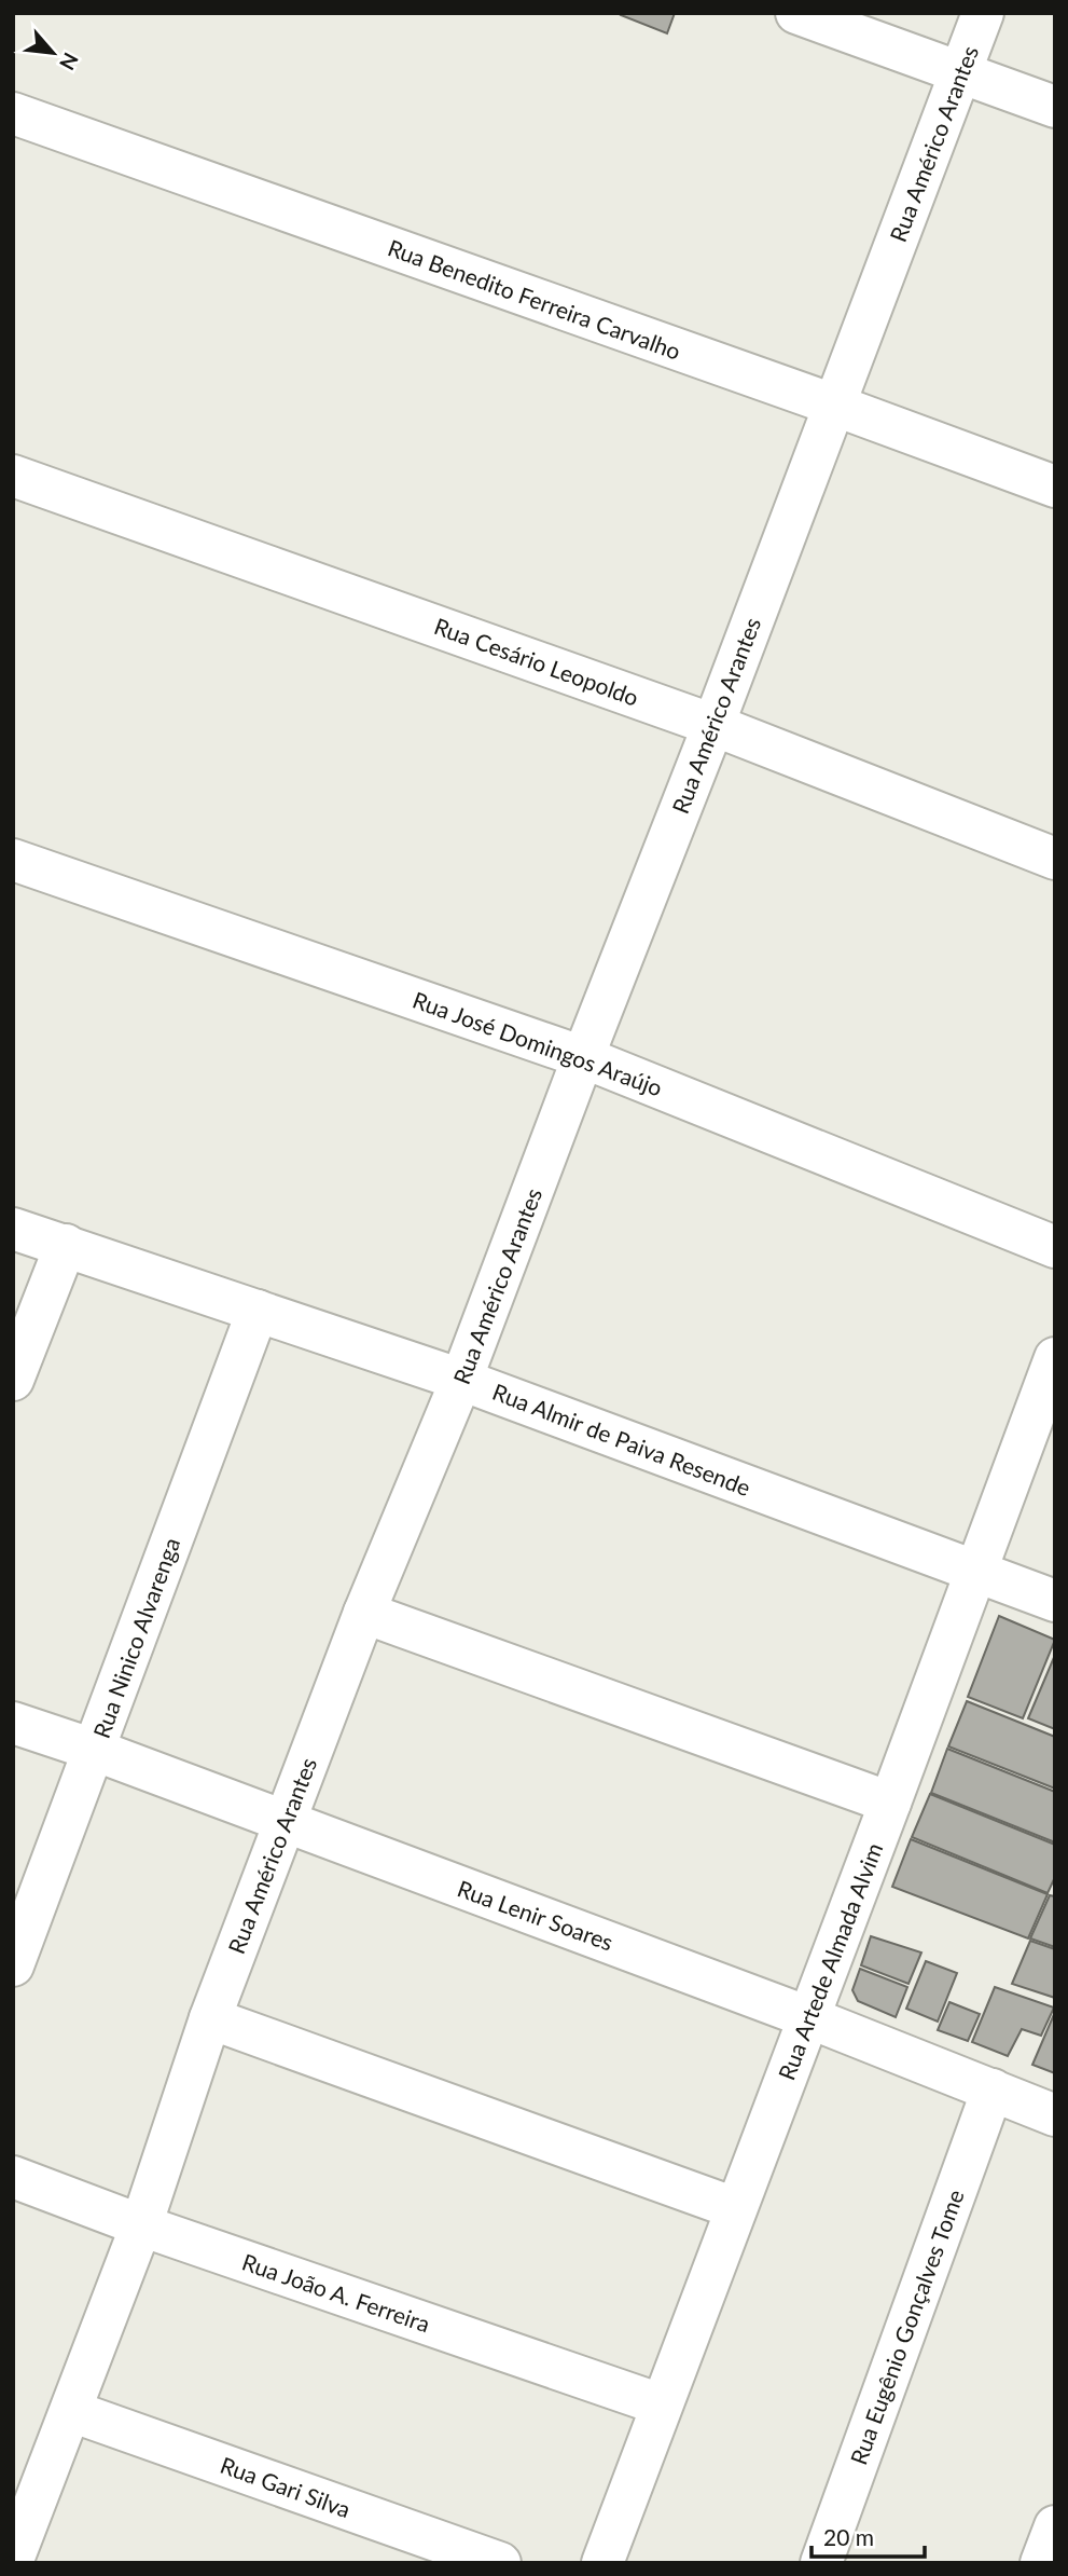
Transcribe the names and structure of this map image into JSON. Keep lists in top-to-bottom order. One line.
{"streets":{"street":["Rua Américo Arantes","Rua Benedito Ferreira Carvalho","Rua Cesário Leopoldo","Rua José Domingos Araújo","Rua Almir de Paiva Resende","Rua Ninico Alvarenga","Rua Lenir Soares","Rua Artede Almada Alvim","Rua João A. Ferreira","Rua Eugênio Gonçalves Tome","Rua Gari Silva"]},"crossings":[["Rua Américo Arantes","Rua Benedito Ferreira Carvalho"],["Rua Américo Arantes","Rua Cesário Leopoldo"],["Rua Américo Arantes","Rua José Domingos Araújo"],["Rua Américo Arantes","Rua Almir de Paiva Resende"],["Rua Américo Arantes","Rua Lenir Soares"],["Rua Américo Arantes","Rua João A. Ferreira"],["Rua Américo Arantes","Rua Gari Silva"],["Rua Almir de Paiva Resende","Rua Ninico Alvarenga"],["Rua Almir de Paiva Resende","Rua Artede Almada Alvim"],["Rua Ninico Alvarenga","Rua Lenir Soares"],["Rua Lenir Soares","Rua Artede Almada Alvim"],["Rua Lenir Soares","Rua Eugênio Gonçalves Tome"],["Rua Artede Almada Alvim","Rua João A. Ferreira"]],"scale_bar":"20 m","north":"bottom right"}
